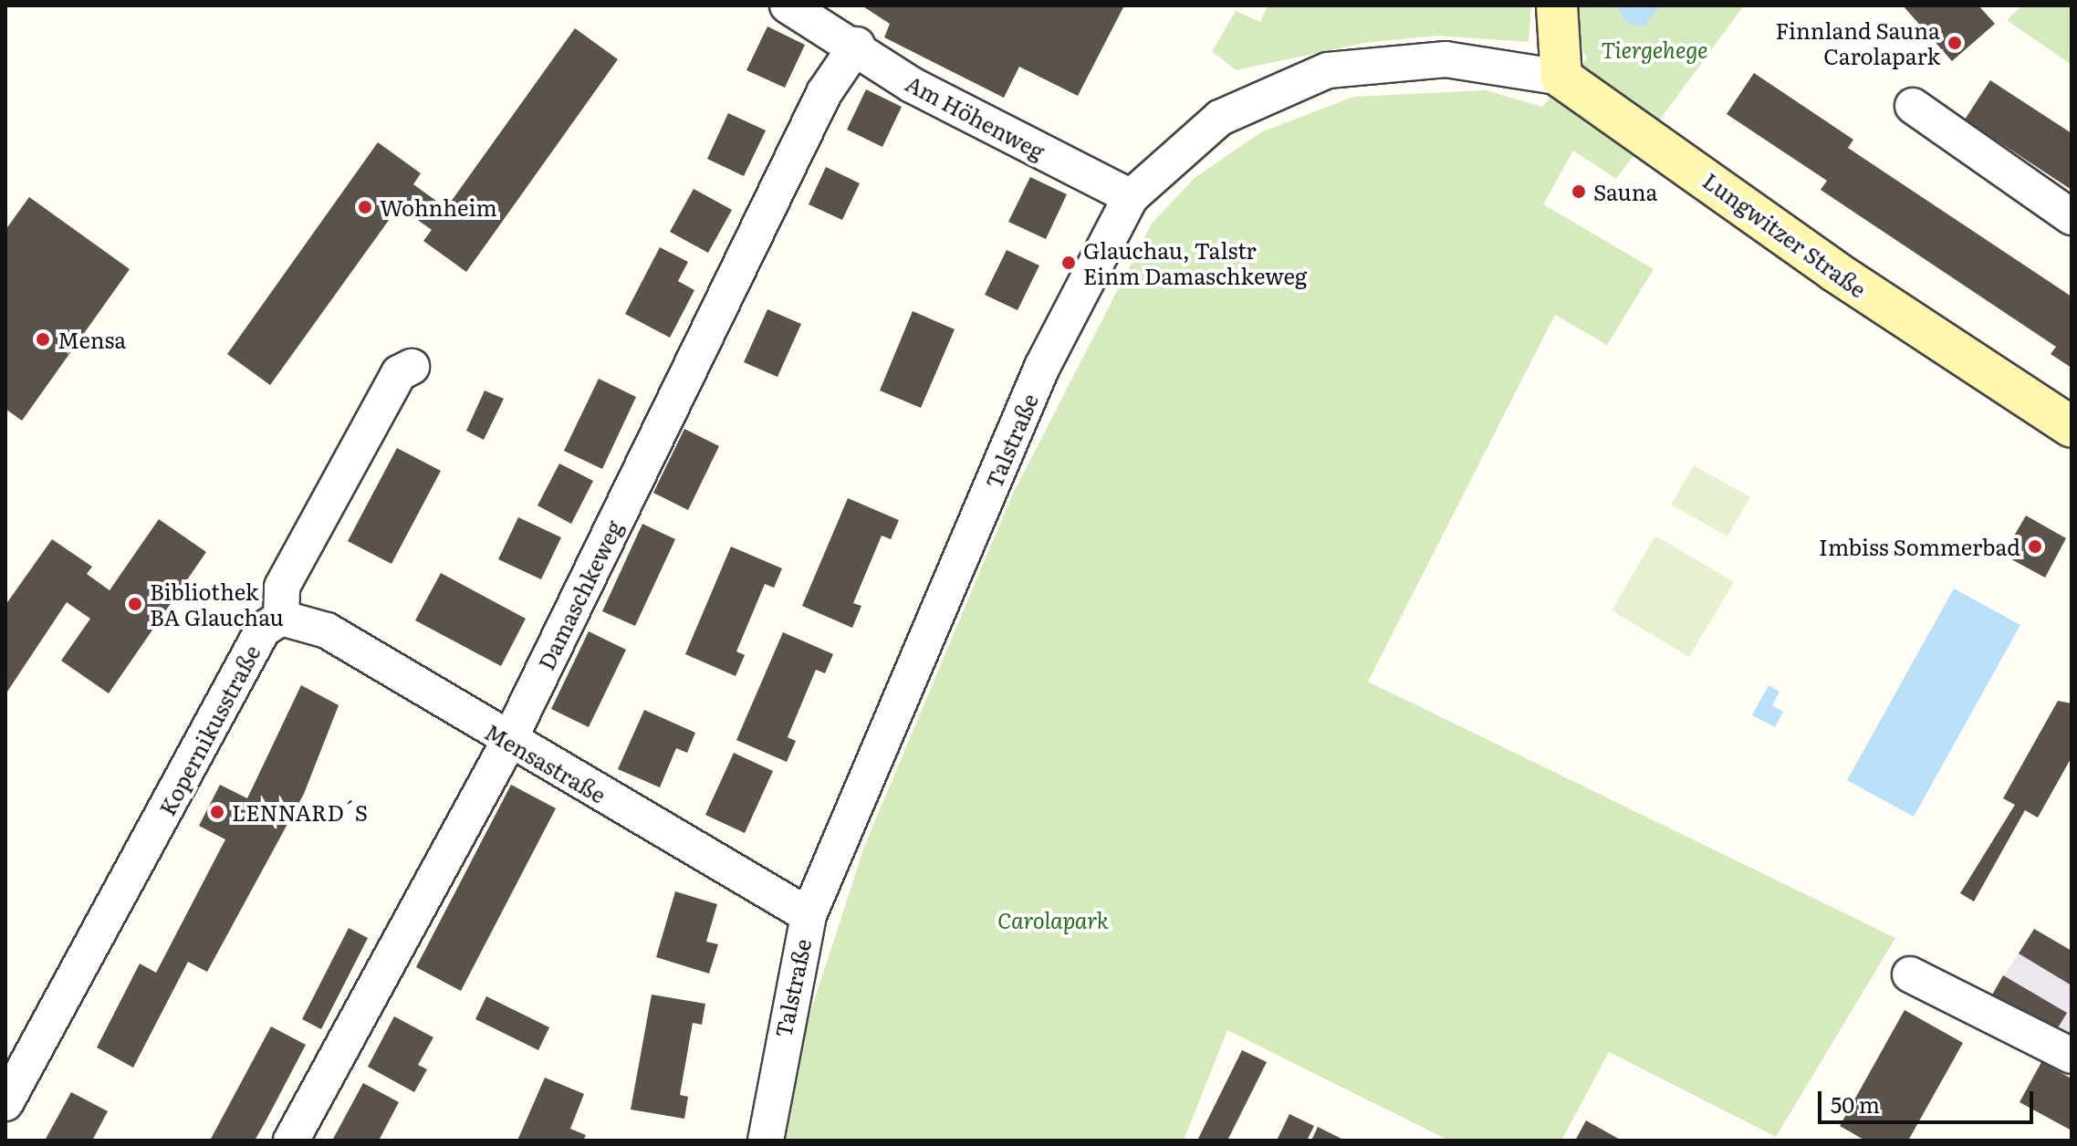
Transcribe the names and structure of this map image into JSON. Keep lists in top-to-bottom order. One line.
{"streets":{"street":["Am Höhenweg","Lungwitzer Straße","Talstraße","Damaschkeweg","Kopernikusstraße","Mensastraße"]},"crossings":[["Am Höhenweg","Talstraße"],["Am Höhenweg","Damaschkeweg"],["Lungwitzer Straße","Talstraße"],["Talstraße","Mensastraße"],["Damaschkeweg","Mensastraße"],["Kopernikusstraße","Mensastraße"]],"parks":["Tiergehege","Carolapark"],"places":["Finnland Sauna Carolapark","Sauna","Wohnheim","Glauchau, Talstr Einm Damaschkeweg","Mensa","Imbiss Sommerbad","Bibliothek BA Glauchau","LENNARD´S"],"scale_bar":"50 m"}
